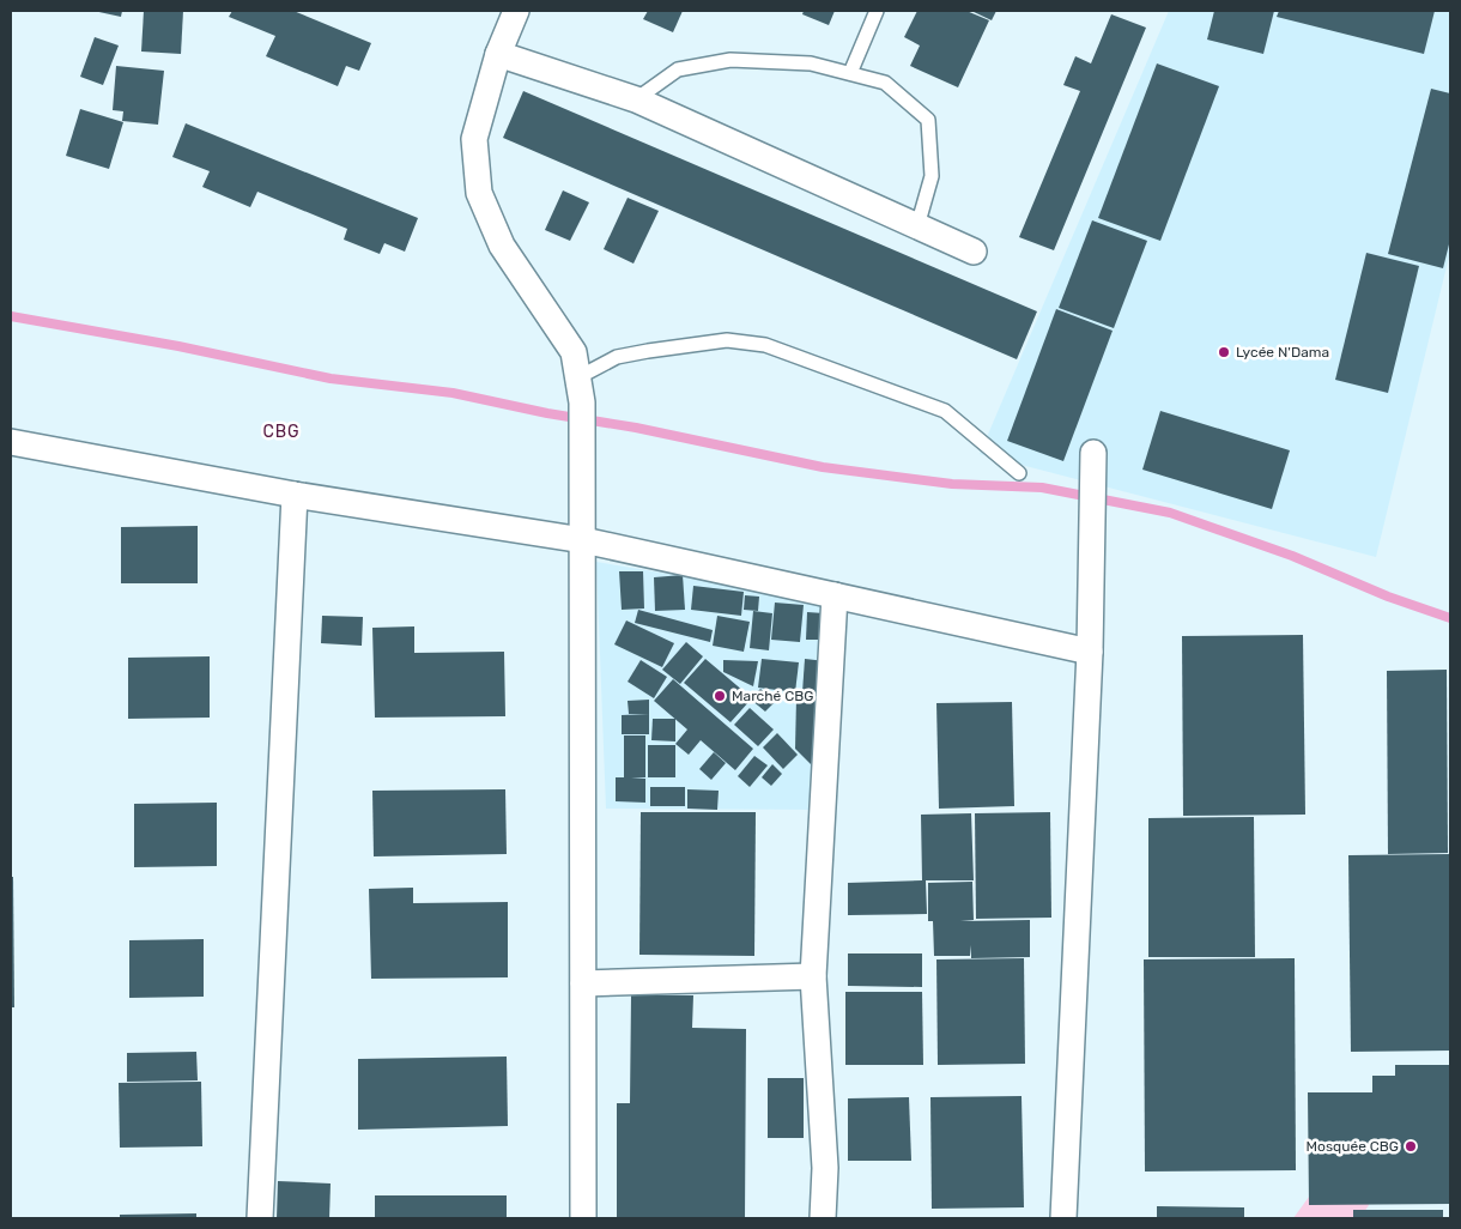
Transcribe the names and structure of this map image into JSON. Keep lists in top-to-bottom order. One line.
{"districts":["CBG"],"places":["Lycée N'Dama","Marché CBG","Mosquée CBG"]}
